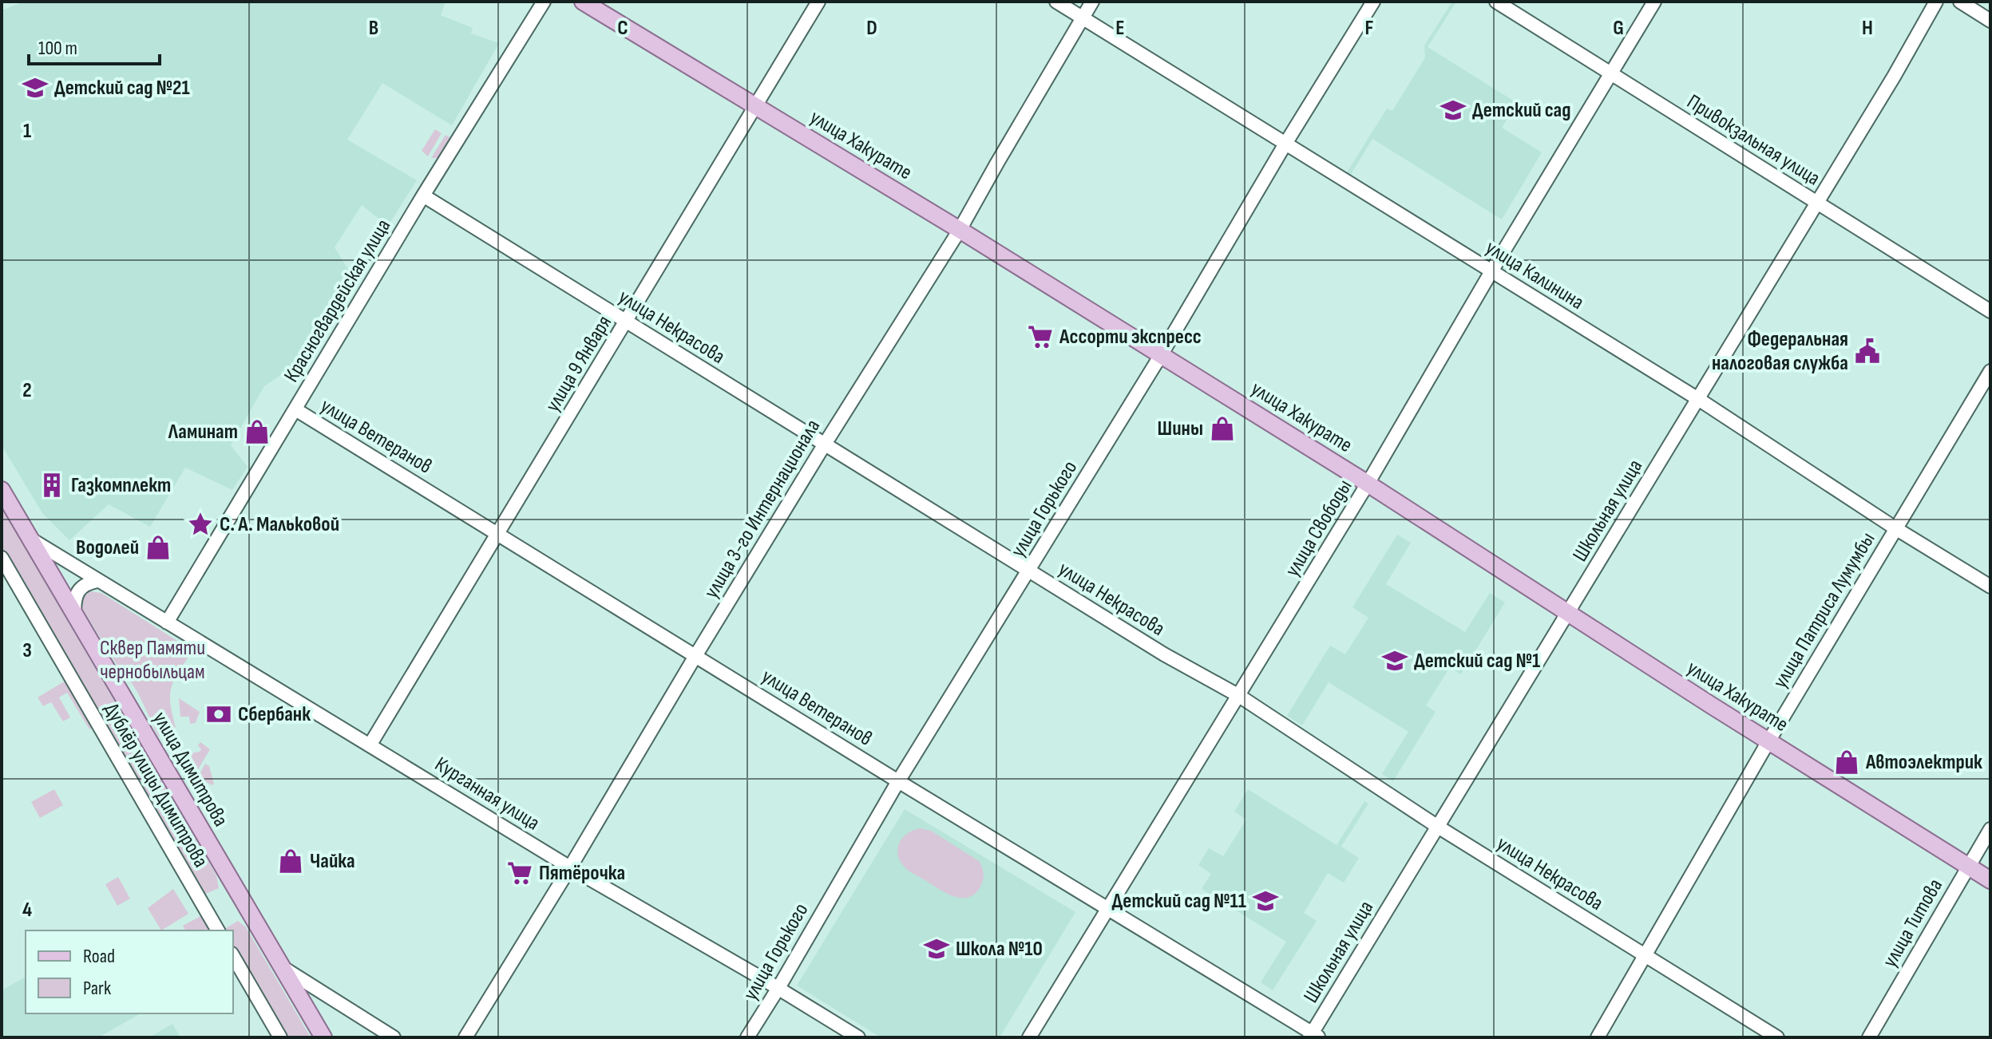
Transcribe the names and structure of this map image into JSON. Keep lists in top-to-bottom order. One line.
{"streets":{"main road":["улица Хакурате","улица Димитрова"],"street":["Привокзальная улица","улица Калинина","Красногвардейская улица","улица Некрасова","улица 9 Января","улица Ветеранов","улица 3-го Интернационала","улица Горького","Школьная улица","улица Свободы","улица Патриса Лумумбы","Дублёр улицы Димитрова","Курганная улица","улица Титова"]},"crossings":[["Привокзальная улица","Школьная улица"],["Привокзальная улица","улица Свободы"],["улица Хакурате","улица 9 Января"],["улица Хакурате","улица 3-го Интернационала"],["улица Хакурате","улица Горького"],["улица Хакурате","Школьная улица"],["улица Хакурате","улица Свободы"],["улица Хакурате","улица Патриса Лумумбы"],["улица Хакурате","улица Титова"],["улица Калинина","улица 3-го Интернационала"],["улица Калинина","улица Горького"],["улица Калинина","Школьная улица"],["улица Калинина","улица Свободы"],["улица Калинина","улица Патриса Лумумбы"],["Красногвардейская улица","улица Некрасова"],["Красногвардейская улица","улица Ветеранов"],["Красногвардейская улица","Курганная улица"],["улица Некрасова","улица 9 Января"],["улица Некрасова","улица 3-го Интернационала"],["улица Некрасова","улица Горького"],["улица Некрасова","Школьная улица"],["улица Некрасова","улица Свободы"],["улица Некрасова","улица Патриса Лумумбы"],["улица 9 Января","улица Ветеранов"],["улица 9 Января","Курганная улица"],["улица Ветеранов","улица 3-го Интернационала"],["улица Ветеранов","улица Горького"],["улица Ветеранов","Школьная улица"],["улица Ветеранов","улица Свободы"],["улица 3-го Интернационала","Курганная улица"],["улица Горького","Курганная улица"],["улица Димитрова","Курганная улица"]],"parks":["Сквер Памяти чернобыльцам"],"places":{"school or university":["Детский сад №21","Детский сад","Детский сад №1","Детский сад №11","Школа №10"],"supermarket":["Ассорти экспресс","Пятёрочка"],"public building":["Федеральная налоговая служба"],"shop":["Шины","Ламинат","Водолей","Автоэлектрик","Чайка"],"building":["Газкомплект"],"place":["С. А. Мальковой"],"bank":["Сбербанк"]},"legend":["Road","Park"],"scale_bar":"100 m","grid":{"columns":["B","C","D","E","F","G","H"],"rows":["1","2","3","4"]}}
